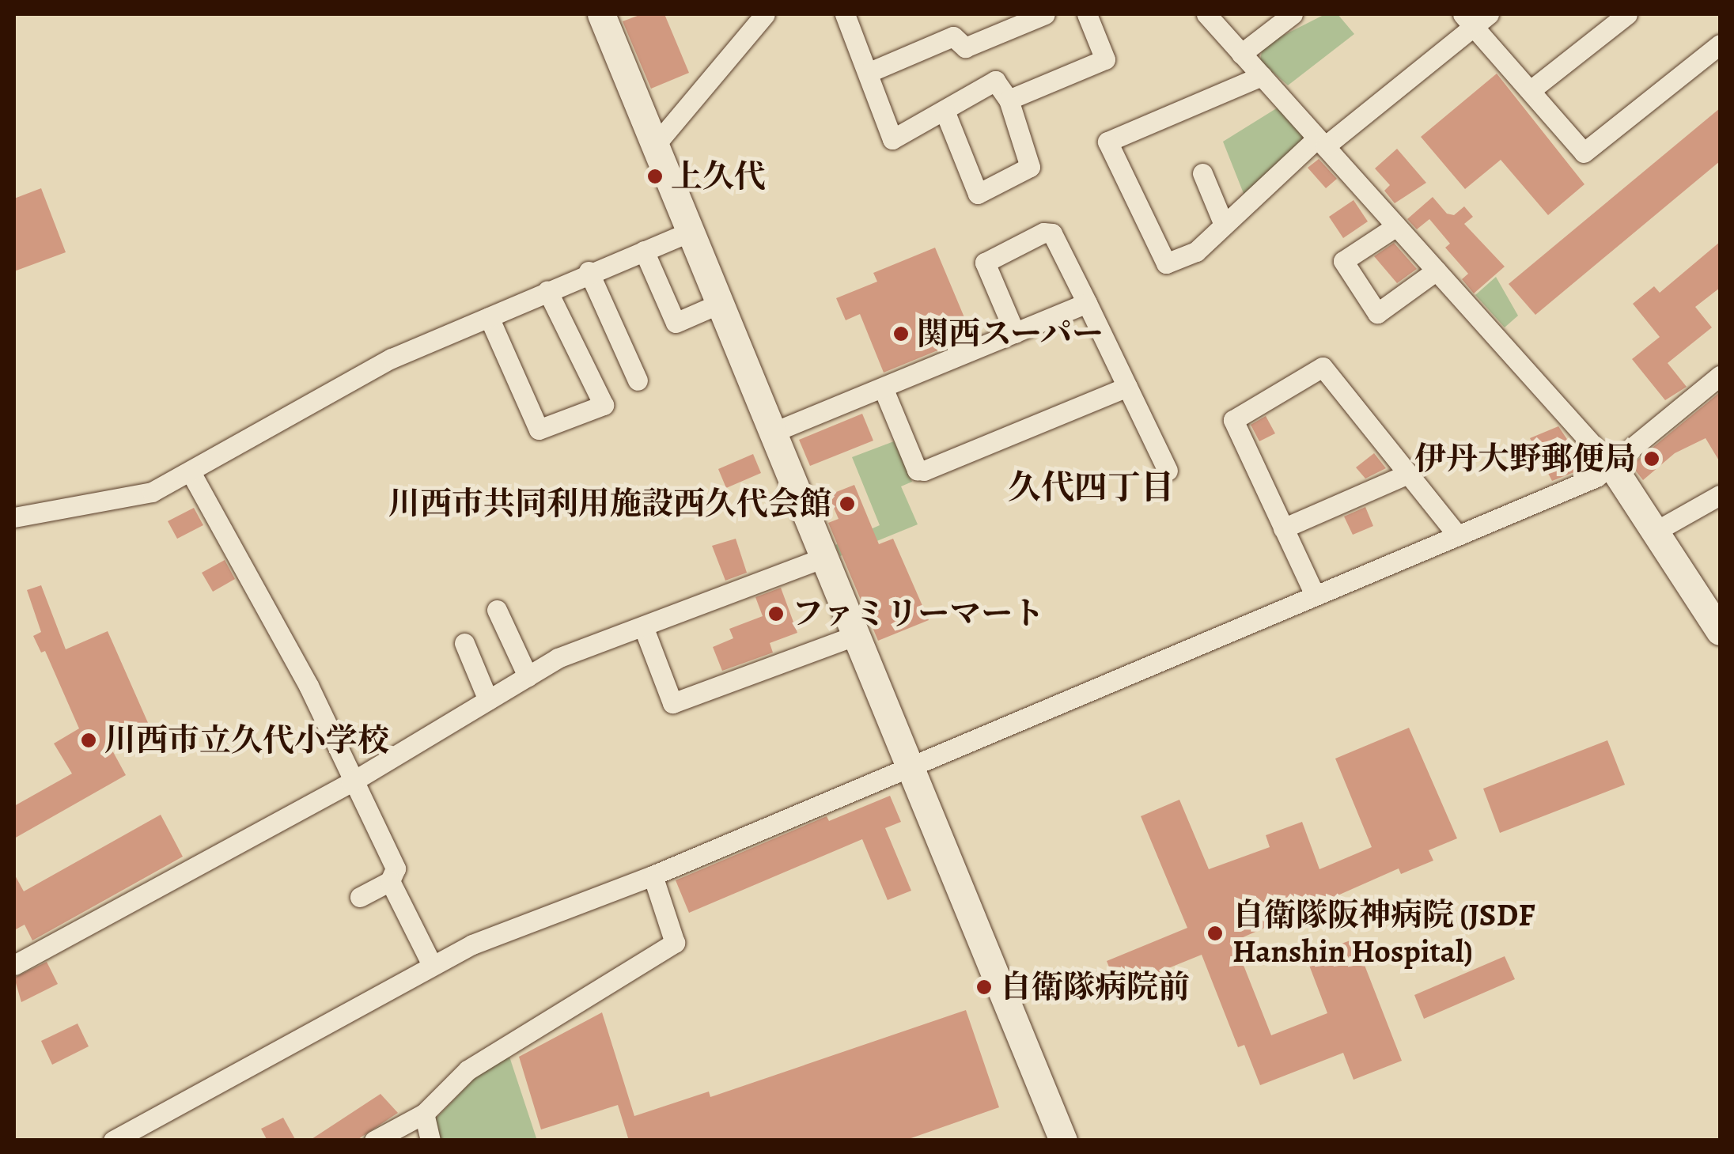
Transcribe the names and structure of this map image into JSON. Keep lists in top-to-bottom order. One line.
{"districts":["久代四丁目"],"places":["上久代","関西スーパー","伊丹大野郵便局","川西市共同利用施設西久代会館","ファミリーマート","川西市立久代小学校","自衛隊阪神病院 (JSDF Hanshin Hospital)","自衛隊病院前"]}
